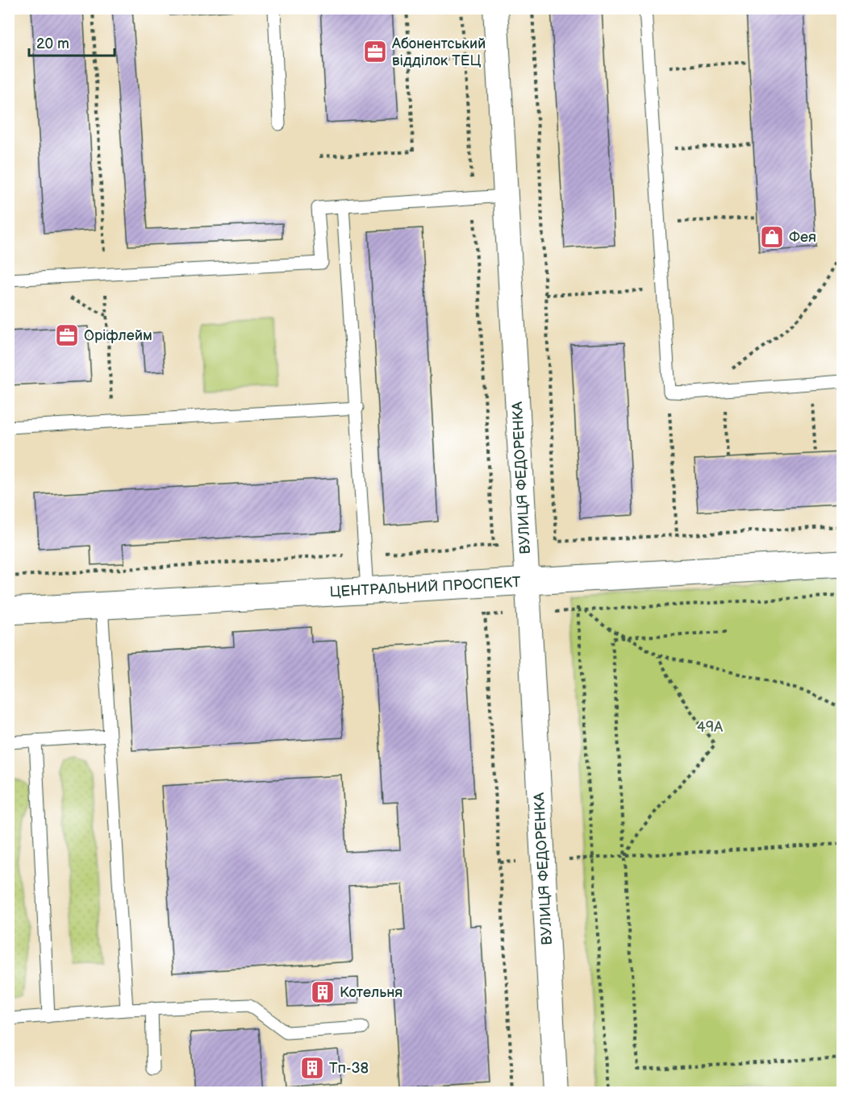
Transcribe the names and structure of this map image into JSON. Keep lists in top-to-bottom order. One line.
{"streets":{"street":["ВУЛИЦЯ ФЕДОРЕНКА","ЦЕНТРАЛЬНИЙ ПРОСПЕКТ"]},"crossings":[["ВУЛИЦЯ ФЕДОРЕНКА","ЦЕНТРАЛЬНИЙ ПРОСПЕКТ"]],"parks":["49А"],"places":{"office":["Абонентський відділок ТЕЦ","Оріфлейм"],"shop":["Фея"],"building":["Котельня","Тп-38"]},"scale_bar":"20 m"}
